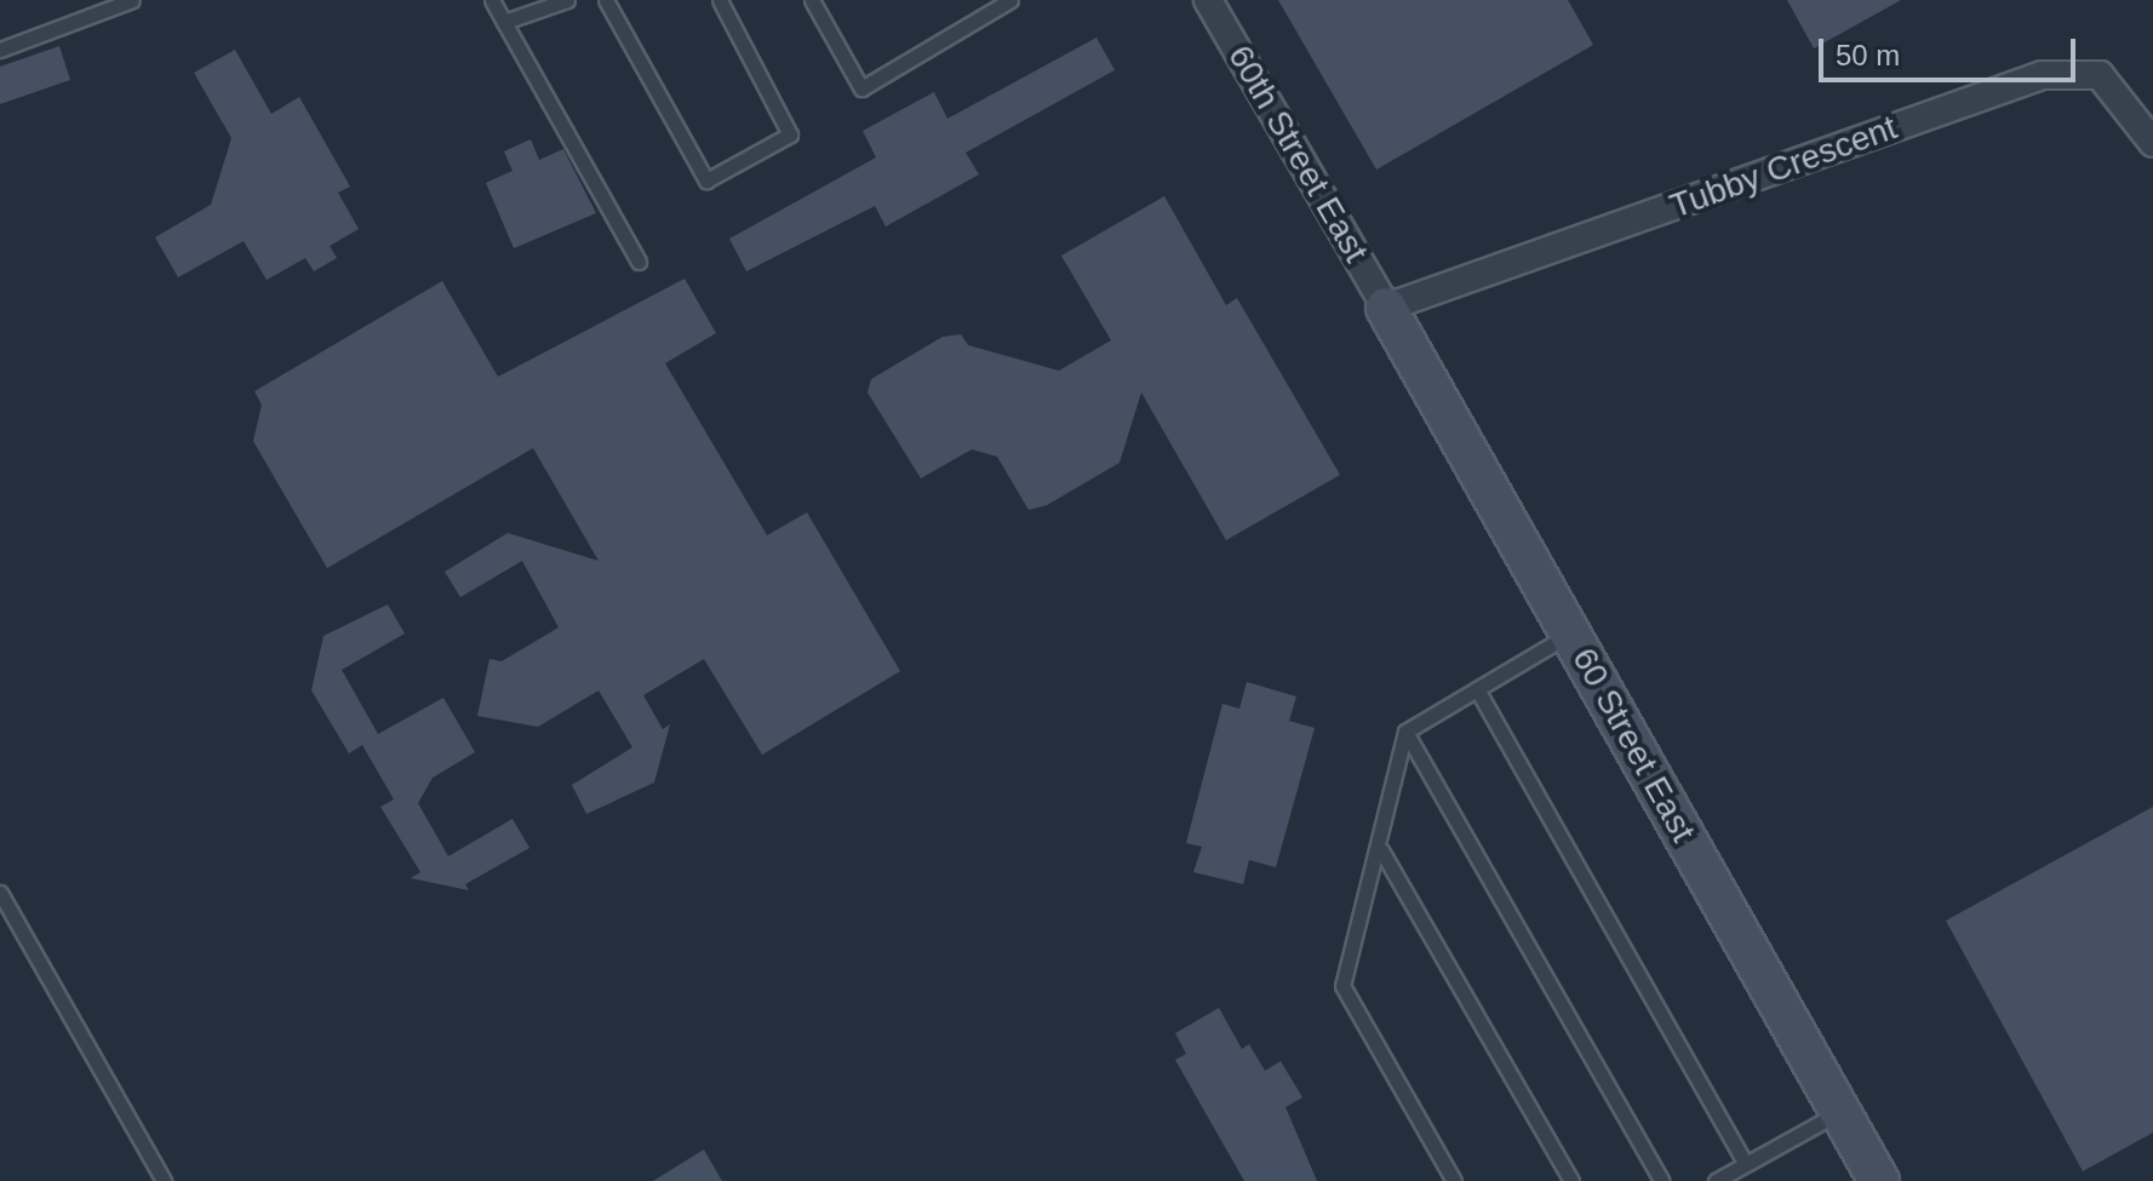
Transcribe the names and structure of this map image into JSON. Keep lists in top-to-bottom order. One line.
{"streets":{"street":["60th Street East","Tubby Crescent","60 Street East"]},"crossings":[["60th Street East","Tubby Crescent"],["60th Street East","60 Street East"],["Tubby Crescent","60 Street East"]],"scale_bar":"50 m"}
